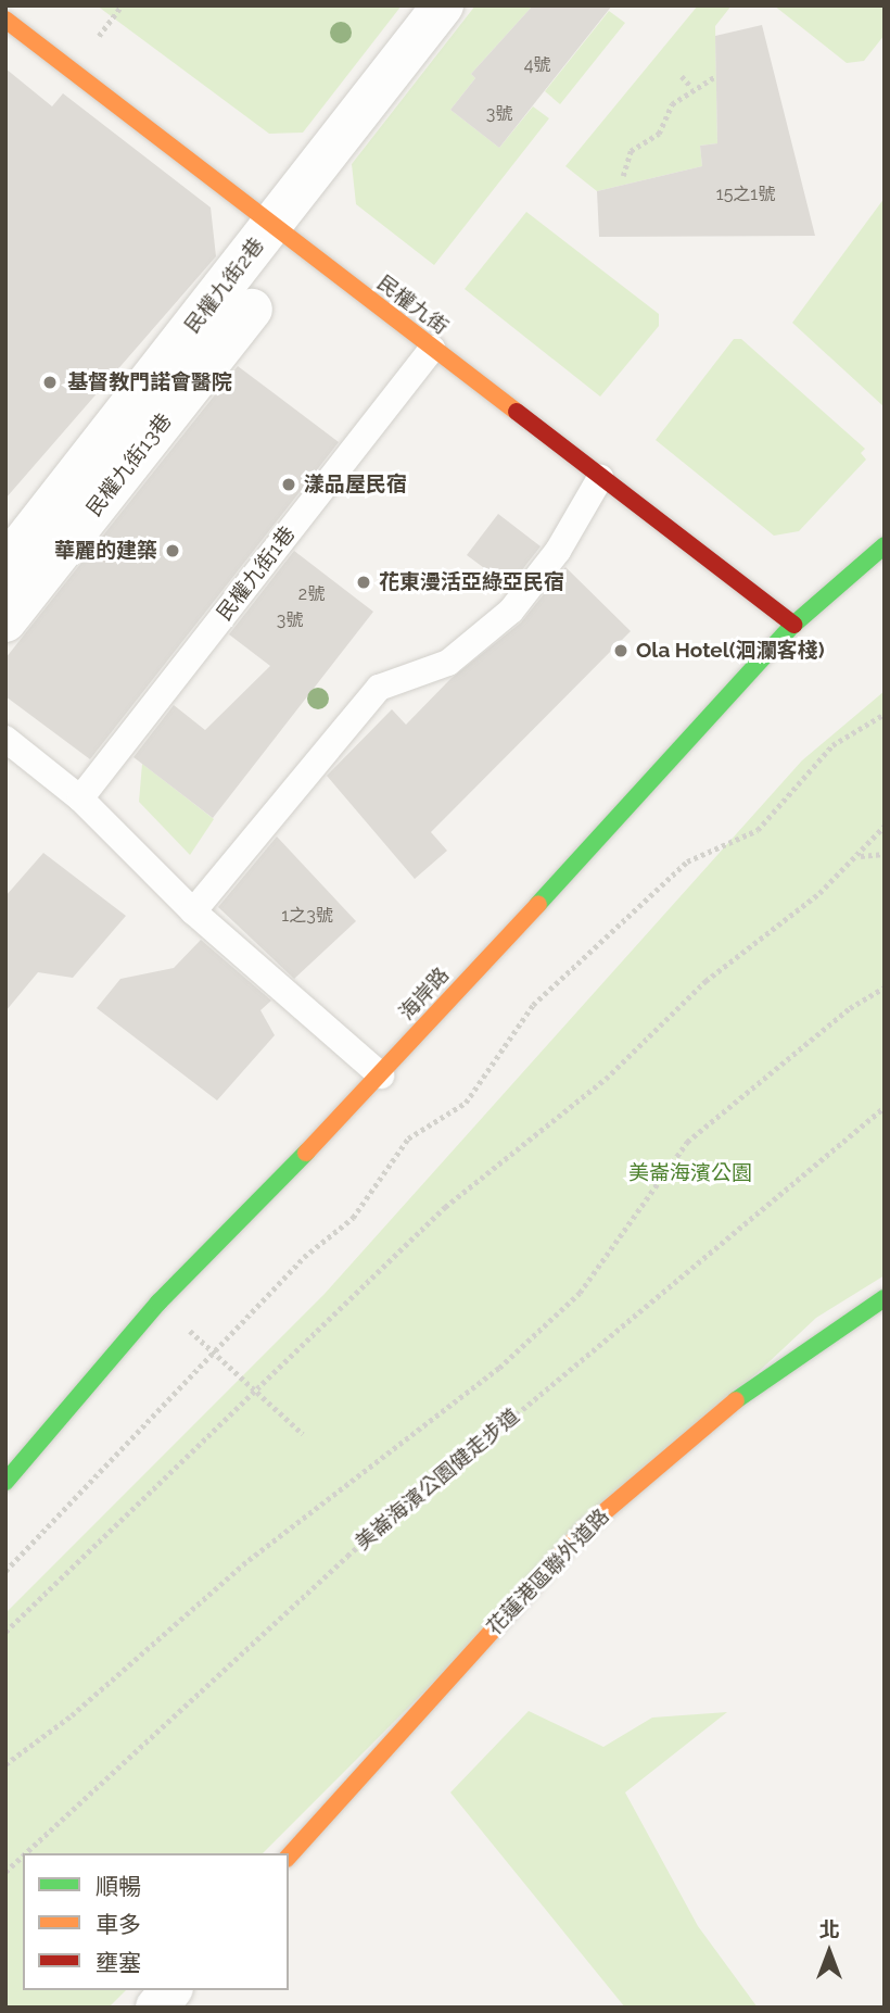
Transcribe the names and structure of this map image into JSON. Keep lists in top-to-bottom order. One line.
{"streets":{"street":["民權九街2巷","民權九街","民權九街13巷","海岸路","花蓮港區聯外道路"],"lane":["民權九街1巷"],"path":["美崙海濱公園健走步道"]},"crossings":[["民權九街2巷","民權九街"],["民權九街","民權九街1巷"],["民權九街","海岸路"]],"parks":["美崙海濱公園"],"places":["基督教門諾會醫院","漾品屋民宿","華麗的建築","花東漫活亞綠亞民宿","Ola Hotel(洄瀾客棧)"],"house_numbers":["4號","3號","15之1號","2號","3號","1之3號"],"legend":["順暢","車多","壅塞"],"north":"top"}
